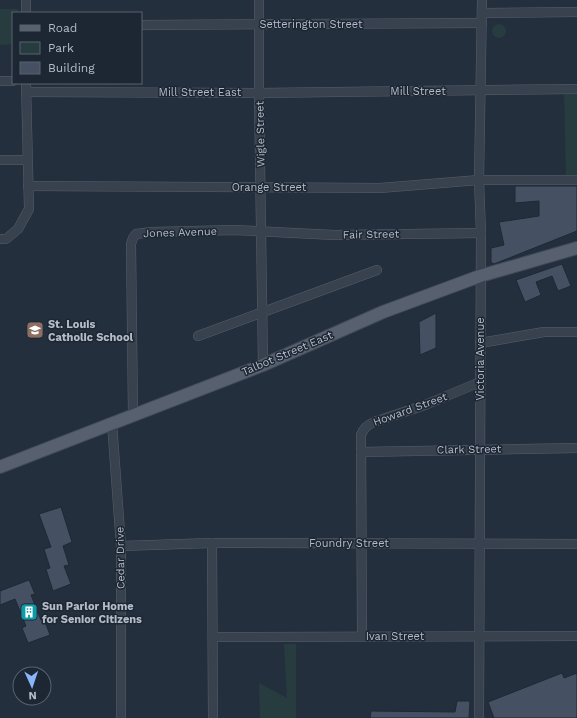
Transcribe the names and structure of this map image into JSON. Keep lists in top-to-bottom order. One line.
{"streets":{"main road":["Talbot Street East"],"street":["Setterington Street","Mill Street","Mill Street East","Wigle Street","Orange Street","Jones Avenue","Fair Street","Victoria Avenue","Howard Street","Clark Street","Foundry Street","Cedar Drive","Ivan Street"]},"crossings":[["Setterington Street","Wigle Street"],["Setterington Street","Victoria Avenue"],["Mill Street","Mill Street East"],["Mill Street","Wigle Street"],["Mill Street","Victoria Avenue"],["Mill Street East","Wigle Street"],["Wigle Street","Orange Street"],["Wigle Street","Jones Avenue"],["Wigle Street","Fair Street"],["Wigle Street","Talbot Street East"],["Orange Street","Victoria Avenue"],["Jones Avenue","Fair Street"],["Jones Avenue","Talbot Street East"],["Fair Street","Victoria Avenue"],["Talbot Street East","Victoria Avenue"],["Talbot Street East","Cedar Drive"],["Victoria Avenue","Howard Street"],["Victoria Avenue","Clark Street"],["Victoria Avenue","Foundry Street"],["Victoria Avenue","Ivan Street"],["Howard Street","Clark Street"],["Howard Street","Foundry Street"],["Howard Street","Ivan Street"],["Foundry Street","Cedar Drive"]],"places":{"school or university":["St. Louis Catholic School"],"building":["Sun Parlor Home for Senior Citizens"]},"legend":["Road","Park","Building"],"north":"bottom"}
